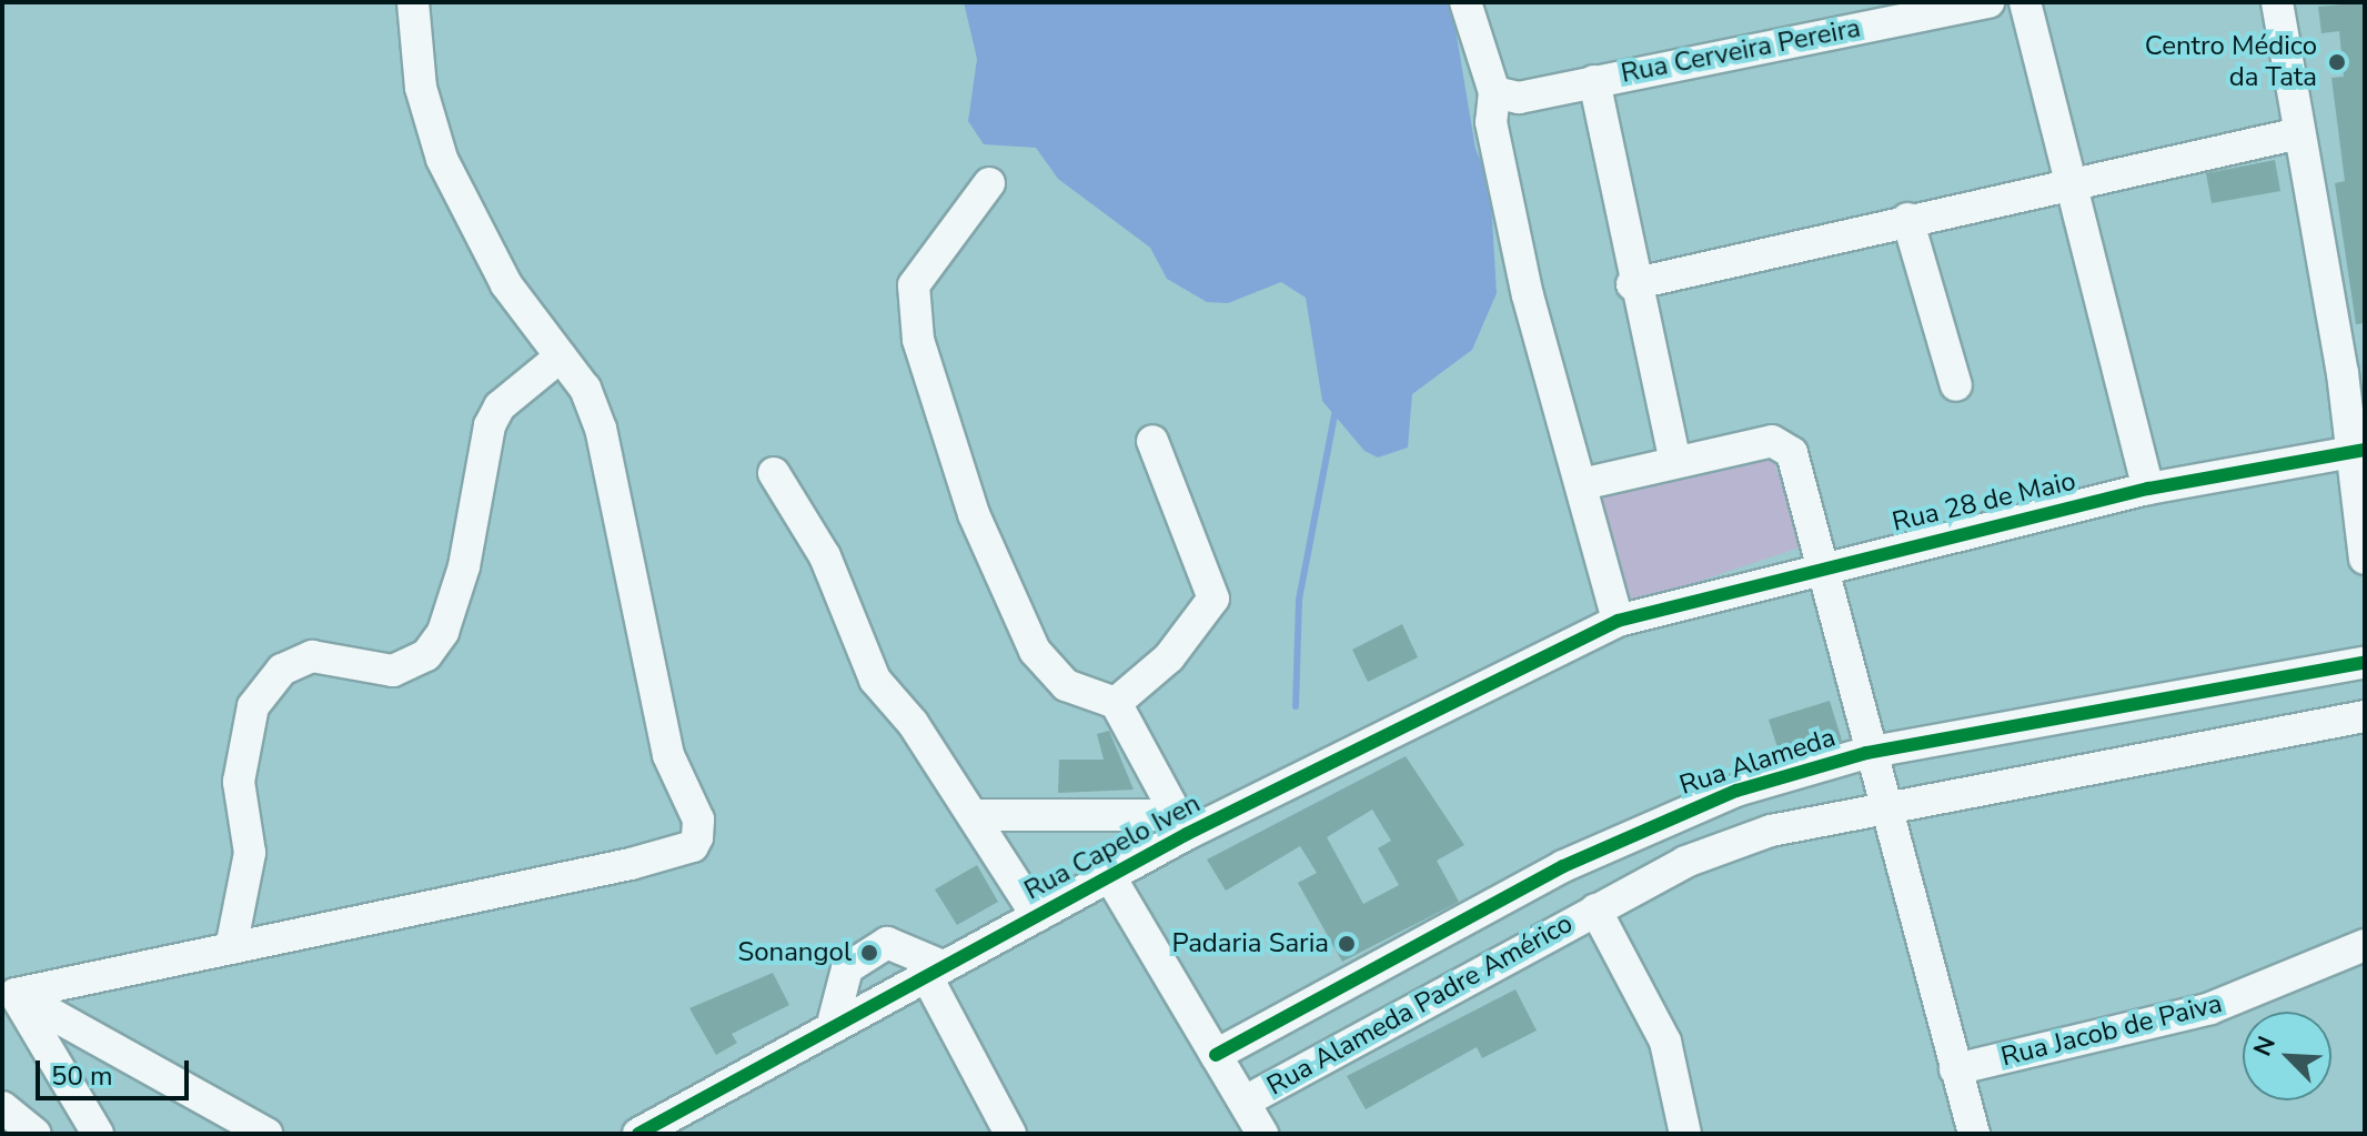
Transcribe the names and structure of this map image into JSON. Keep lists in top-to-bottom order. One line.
{"streets":{"street":["Rua Cerveira Pereira","Rua 28 de Maio","Rua Alameda","Rua Capelo Iven","Rua Alameda Padre Américo","Rua Jacob de Paiva"]},"crossings":[["Rua 28 de Maio","Rua Capelo Iven"]],"places":["Centro Médico da Tata","Padaria Saria","Sonangol"],"scale_bar":"50 m","north":"top left"}
